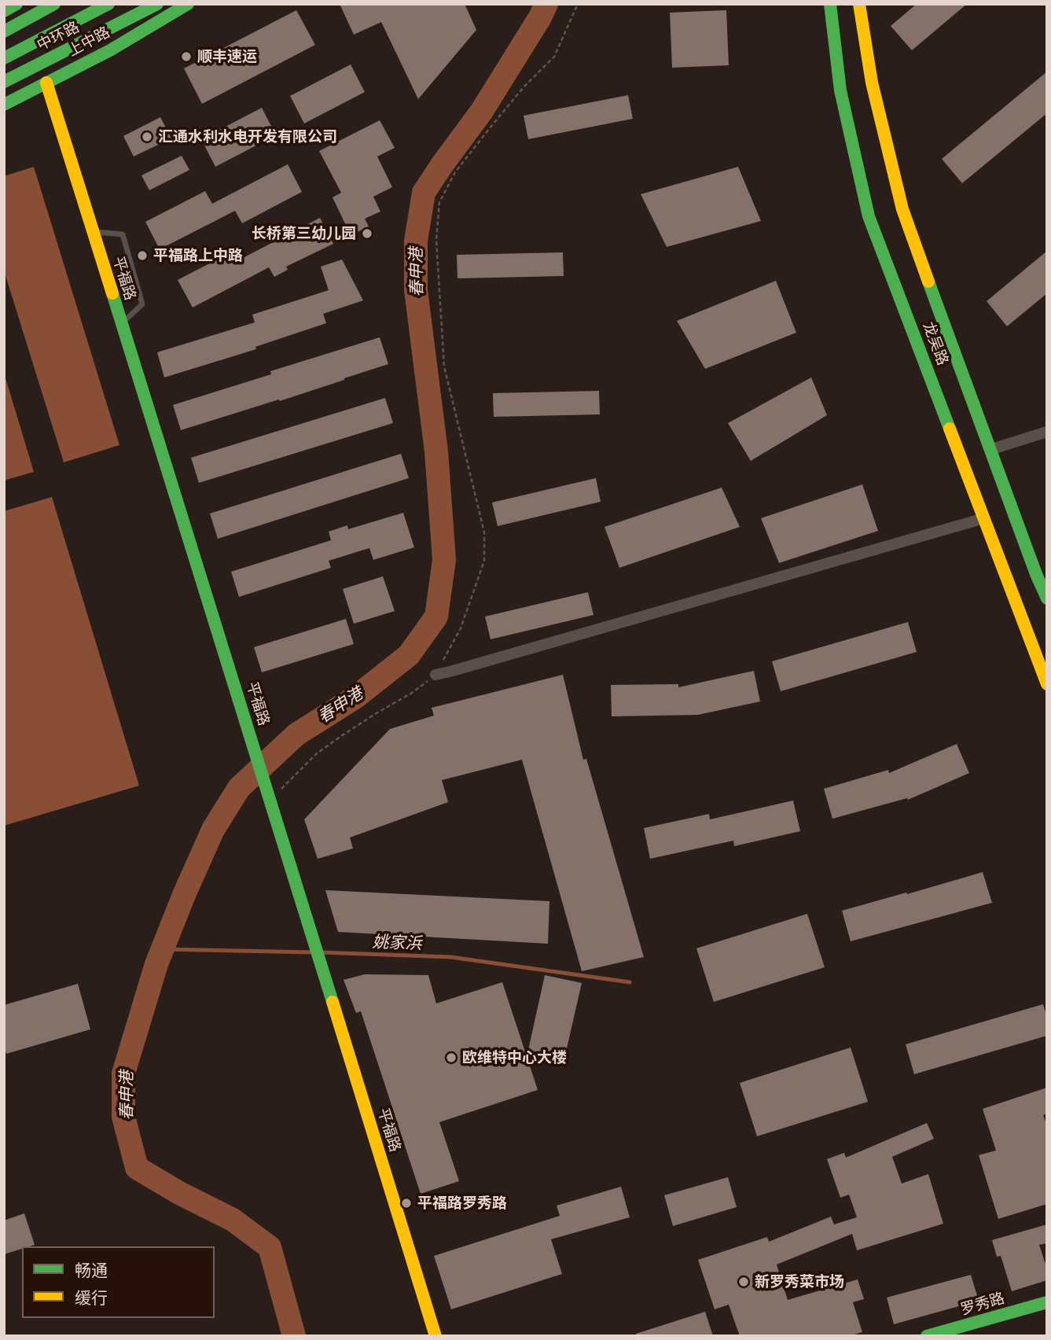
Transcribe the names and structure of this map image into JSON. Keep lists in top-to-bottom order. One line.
{"streets":{"main road":["中环路","上中路","平福路","龙吴路","罗秀路"]},"crossings":[["上中路","平福路"]],"water":["春申港","姚家浜"],"places":["顺丰速运","汇通水利水电开发有限公司","长桥第三幼儿园","平福路上中路","欧维特中心大楼","平福路罗秀路","新罗秀菜市场"],"legend":["畅通","缓行"]}
